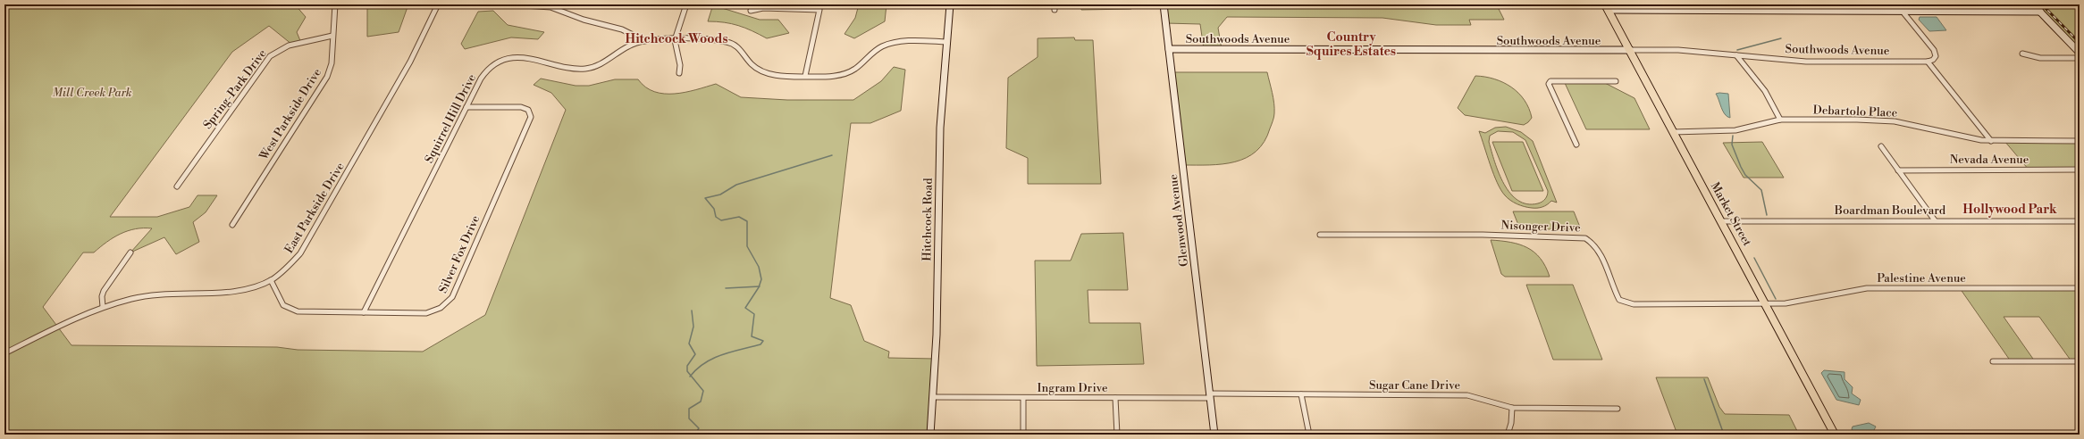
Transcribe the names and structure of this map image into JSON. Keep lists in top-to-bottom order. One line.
{"streets":{"main road":["Market Street"],"street":["Southwoods Avenue","Spring-Park Drive","Debartolo Place","West Parkside Drive","Squirrel Hill Drive","Nevada Avenue","East Parkside Drive","Boardman Boulevard","Hitchcock Road","Glenwood Avenue","Nisonger Drive","Silver Fox Drive","Palestine Avenue","Sugar Cane Drive","Ingram Drive"]},"crossings":[["Southwoods Avenue","Market Street"],["Southwoods Avenue","Glenwood Avenue"],["Spring-Park Drive","West Parkside Drive"],["Debartolo Place","Market Street"],["Squirrel Hill Drive","Hitchcock Road"],["Squirrel Hill Drive","Silver Fox Drive"],["East Parkside Drive","Silver Fox Drive"],["Boardman Boulevard","Market Street"],["Market Street","Nisonger Drive"],["Market Street","Palestine Avenue"],["Hitchcock Road","Ingram Drive"],["Glenwood Avenue","Sugar Cane Drive"],["Glenwood Avenue","Ingram Drive"],["Nisonger Drive","Palestine Avenue"],["Sugar Cane Drive","Ingram Drive"]],"districts":["Country Squires Estates","Hitchcock Woods","Hollywood Park"],"parks":["Mill Creek Park"]}
